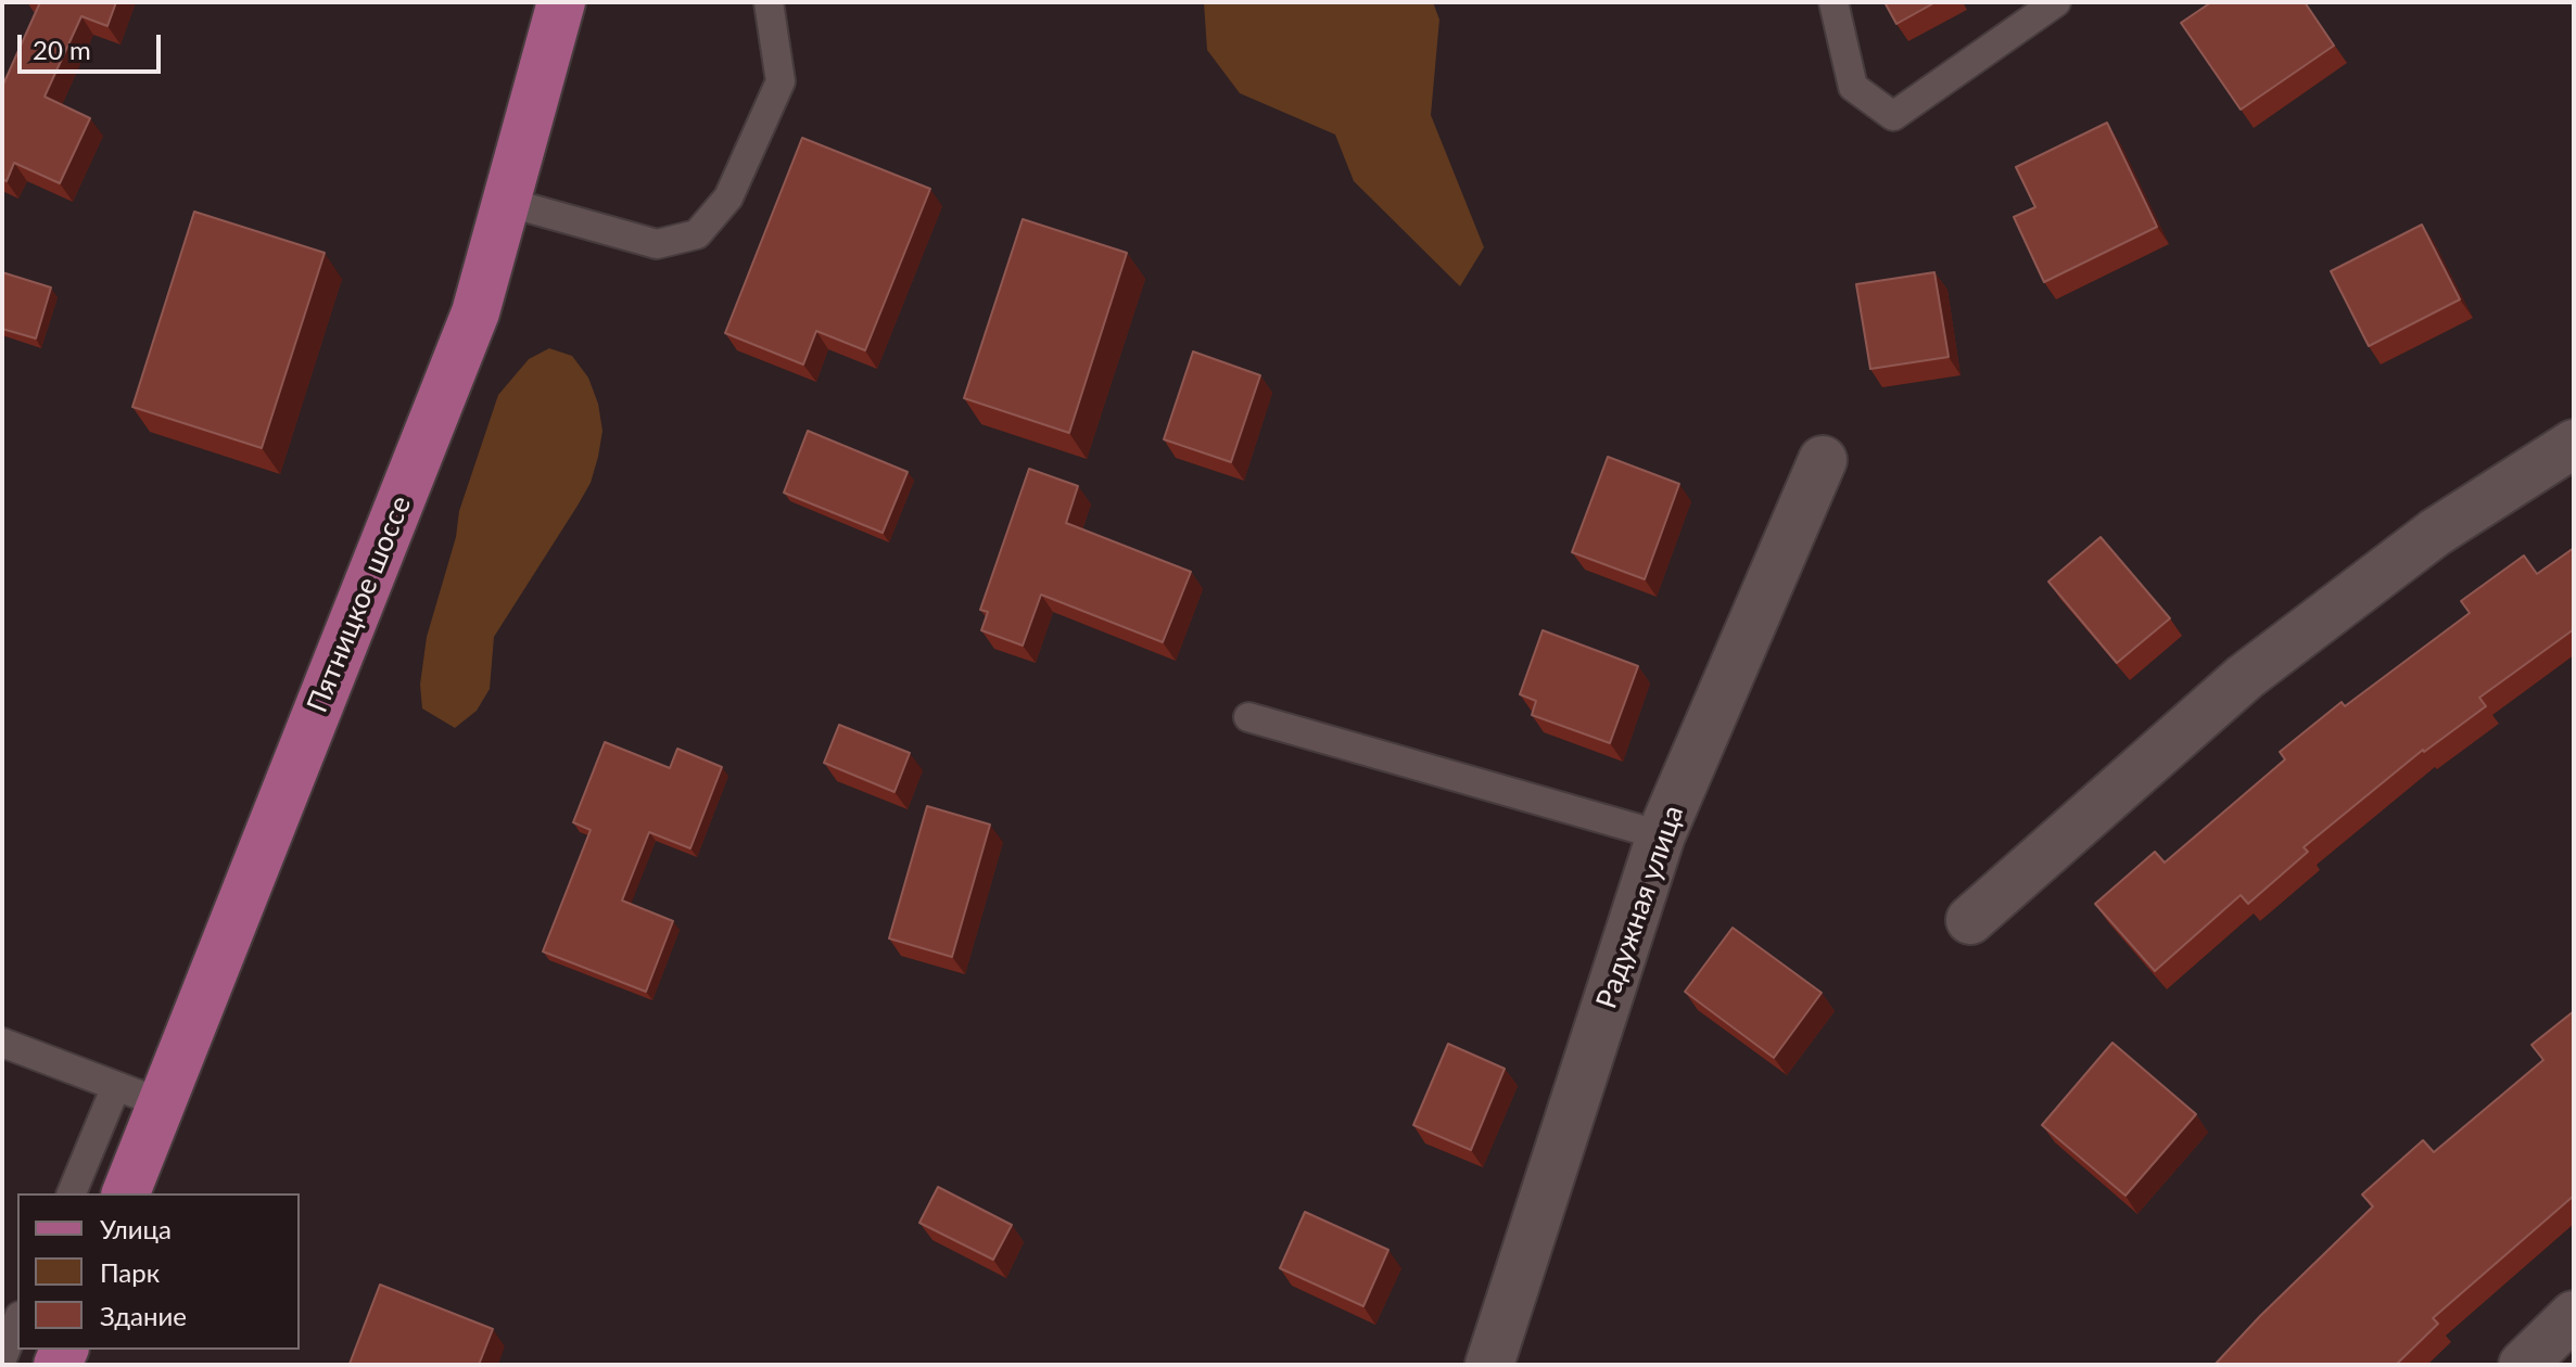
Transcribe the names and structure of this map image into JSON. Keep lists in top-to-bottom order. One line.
{"streets":{"main road":["Пятницкое шоссе"],"street":["Радужная улица"]},"legend":["Улица","Парк","Здание"],"scale_bar":"20 m"}
